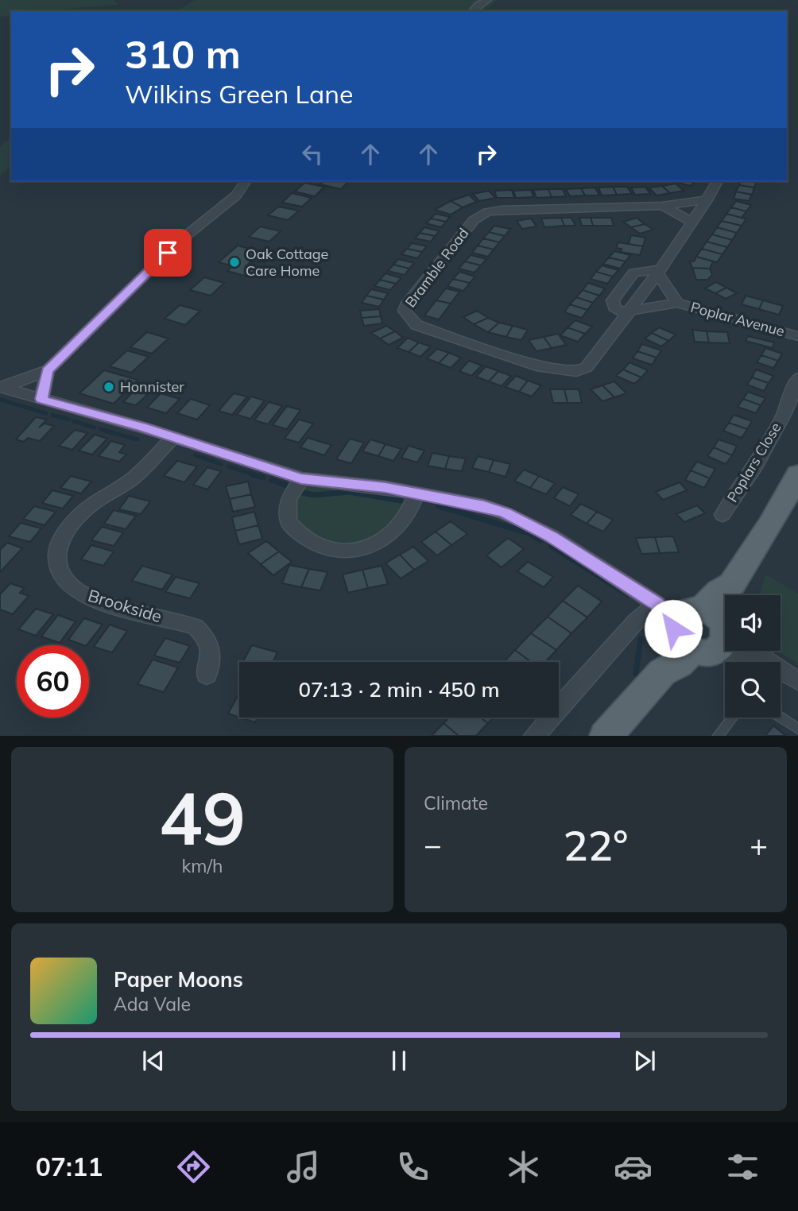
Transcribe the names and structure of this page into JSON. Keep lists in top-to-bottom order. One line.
{"streets":{"street":["Bramble Road","Poplar Avenue","Poplars Close","Brookside"]},"crossings":[["Bramble Road","Poplar Avenue"]],"places":["Oak Cottage Care Home","Honnister"],"page":{"turn":["310 m","Wilkins Green Lane"],"limit":"60","trip":"07:13 · 2 min · 450 m","tile":[["49","km/h"],"Climate"],"heat":["−","22°","+"],"song":["Paper Moons","Ada Vale"],"tabs":"07:11"}}
